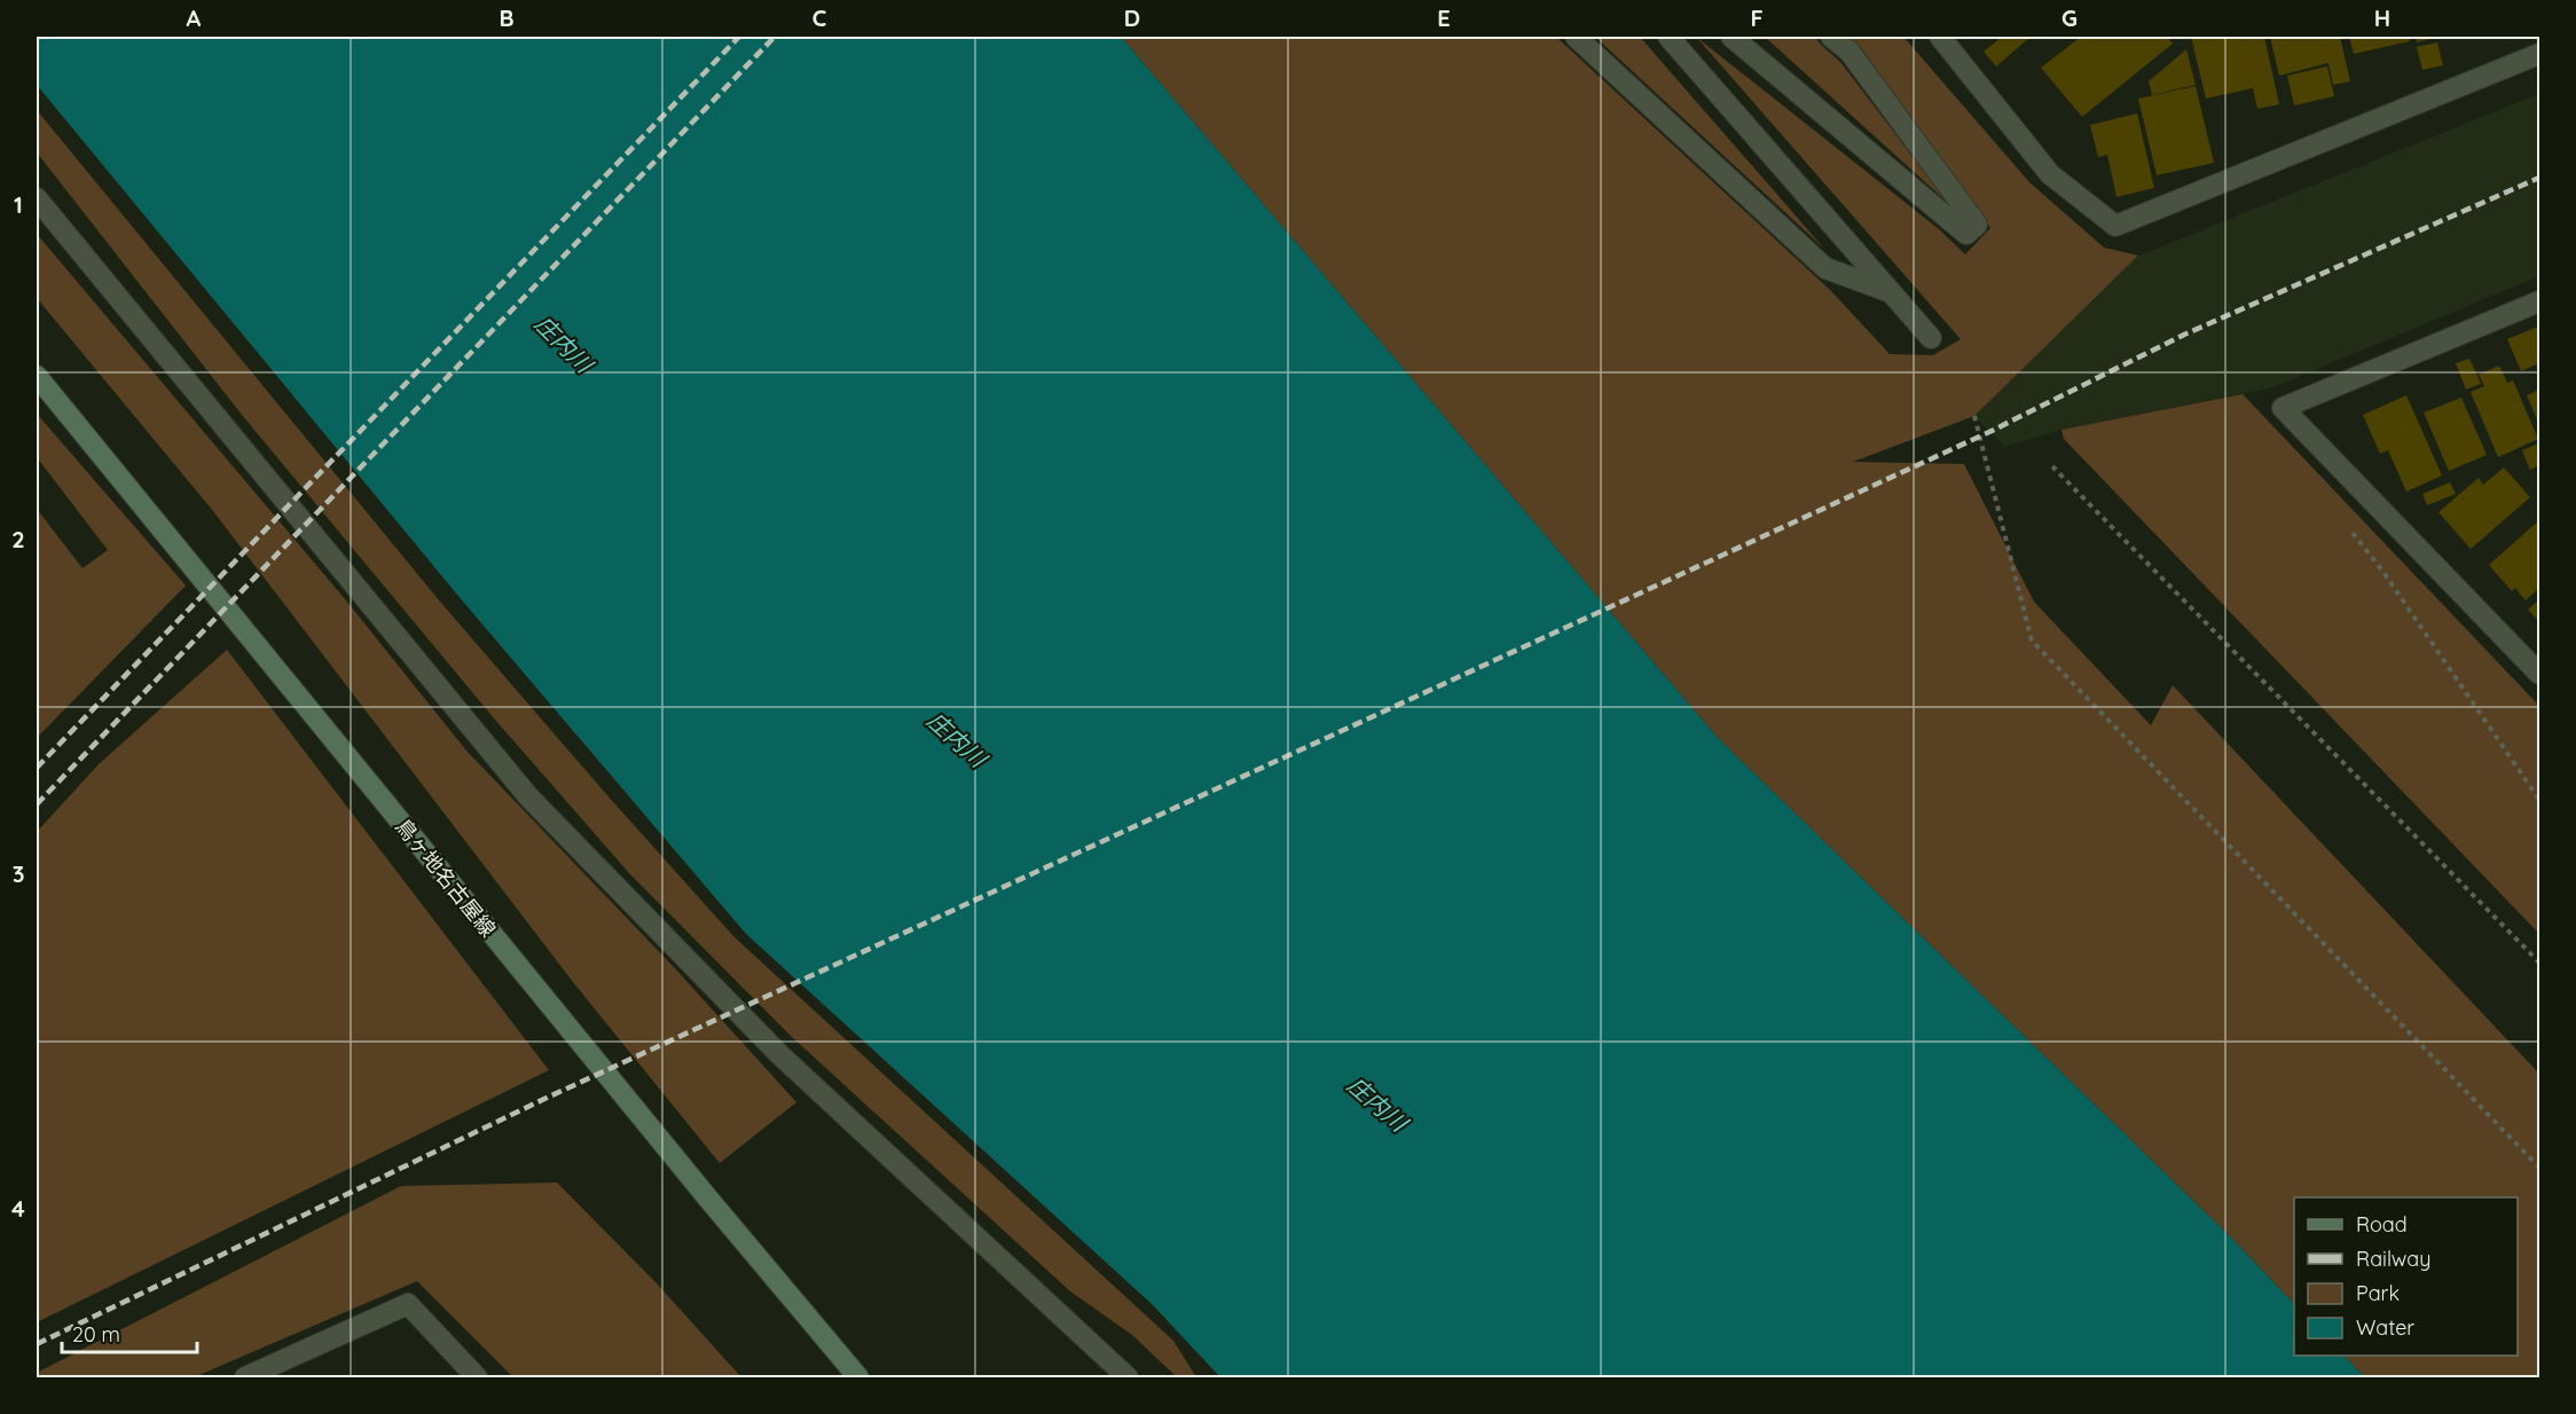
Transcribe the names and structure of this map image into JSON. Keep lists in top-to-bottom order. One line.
{"streets":{"main road":["鳥ヶ地名古屋線"]},"water":["庄内川"],"legend":["Road","Railway","Park","Water"],"scale_bar":"20 m","grid":{"columns":["A","B","C","D","E","F","G","H"],"rows":["1","2","3","4"]}}
